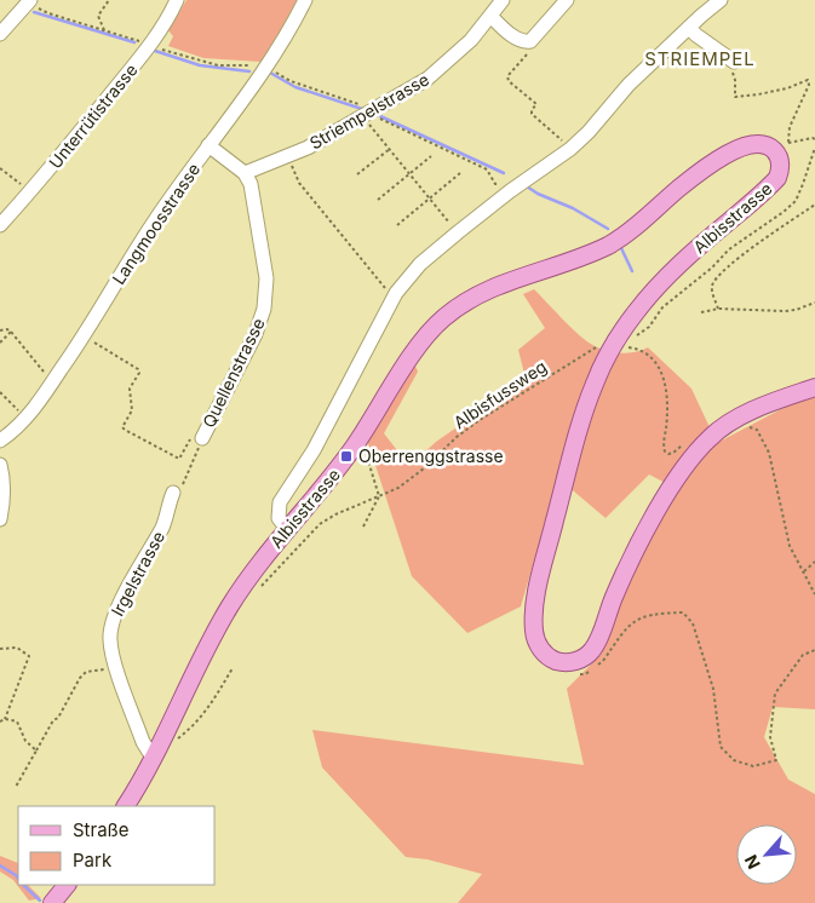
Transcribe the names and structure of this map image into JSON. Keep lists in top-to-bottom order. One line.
{"streets":{"main road":["Albisstrasse"],"street":["Striempelstrasse","Unterrütistrasse","Langmoosstrasse","Quellenstrasse","Irgelstrasse"],"path":["Albisfussweg"]},"crossings":[["Striempelstrasse","Quellenstrasse"],["Albisstrasse","Irgelstrasse"]],"districts":["STRIEMPEL"],"places":{"transit":["Oberrenggstrasse"]},"legend":["Straße","Park"],"north":"bottom left"}
